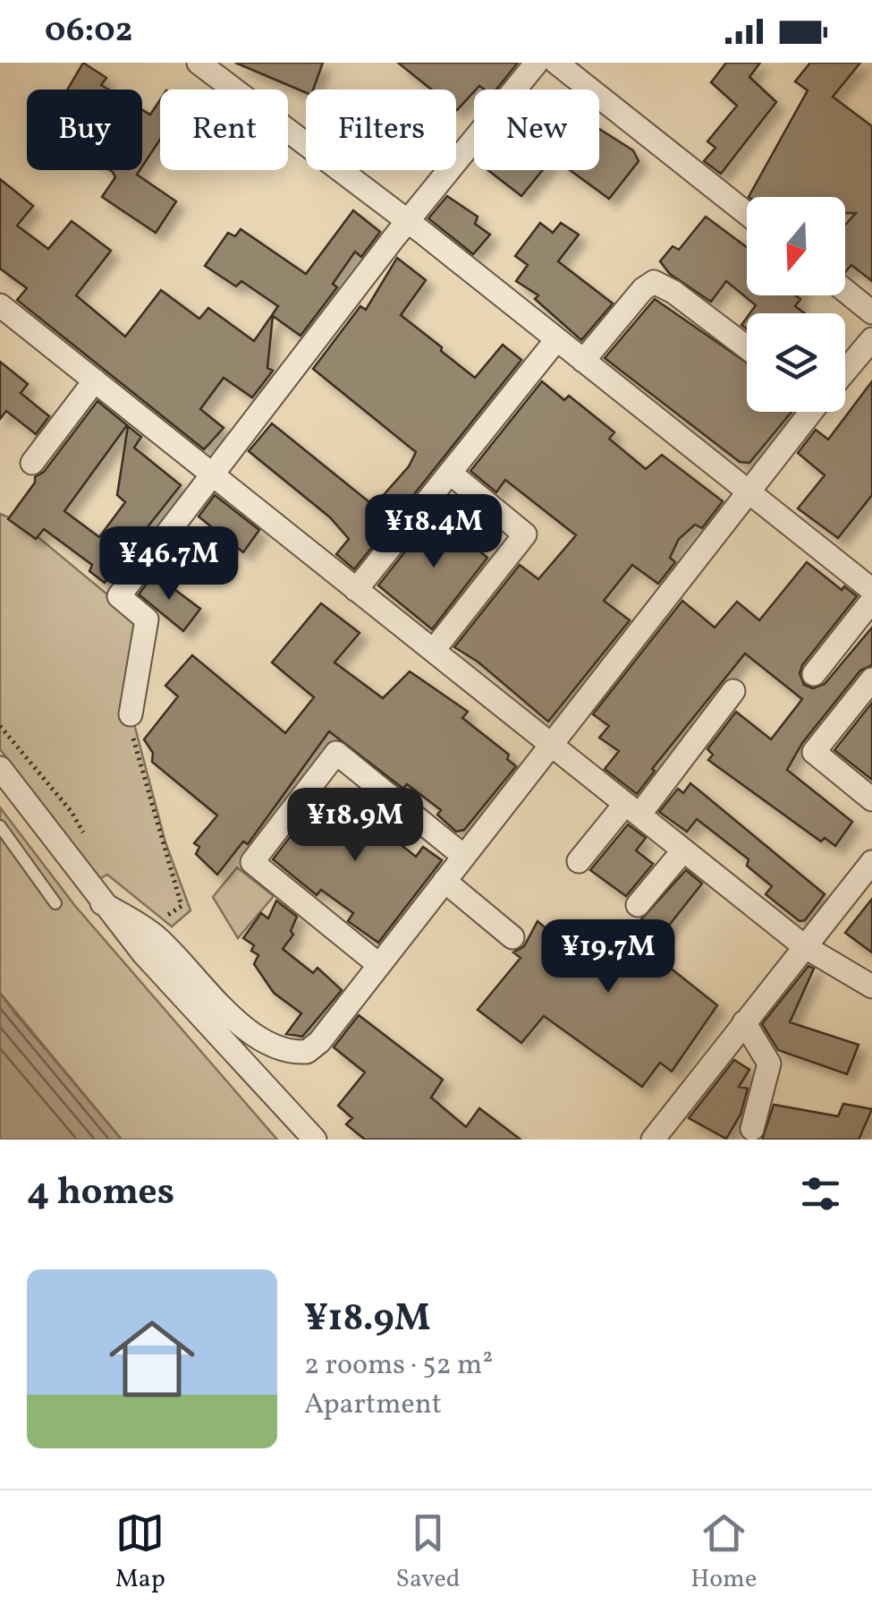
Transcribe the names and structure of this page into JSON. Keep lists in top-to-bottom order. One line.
{"north":"bottom","page":{"status":"06:02","chip":["Buy","Rent","Filters","New"],"price":["¥18.4M","¥46.7M","¥18.9M","¥19.7M"],"heading":"4 homes","list":[{"name":"¥18.9M","note":"2 rooms · 52 m² · Apartment"}],"tabs":["Map","Saved","Home"]}}
